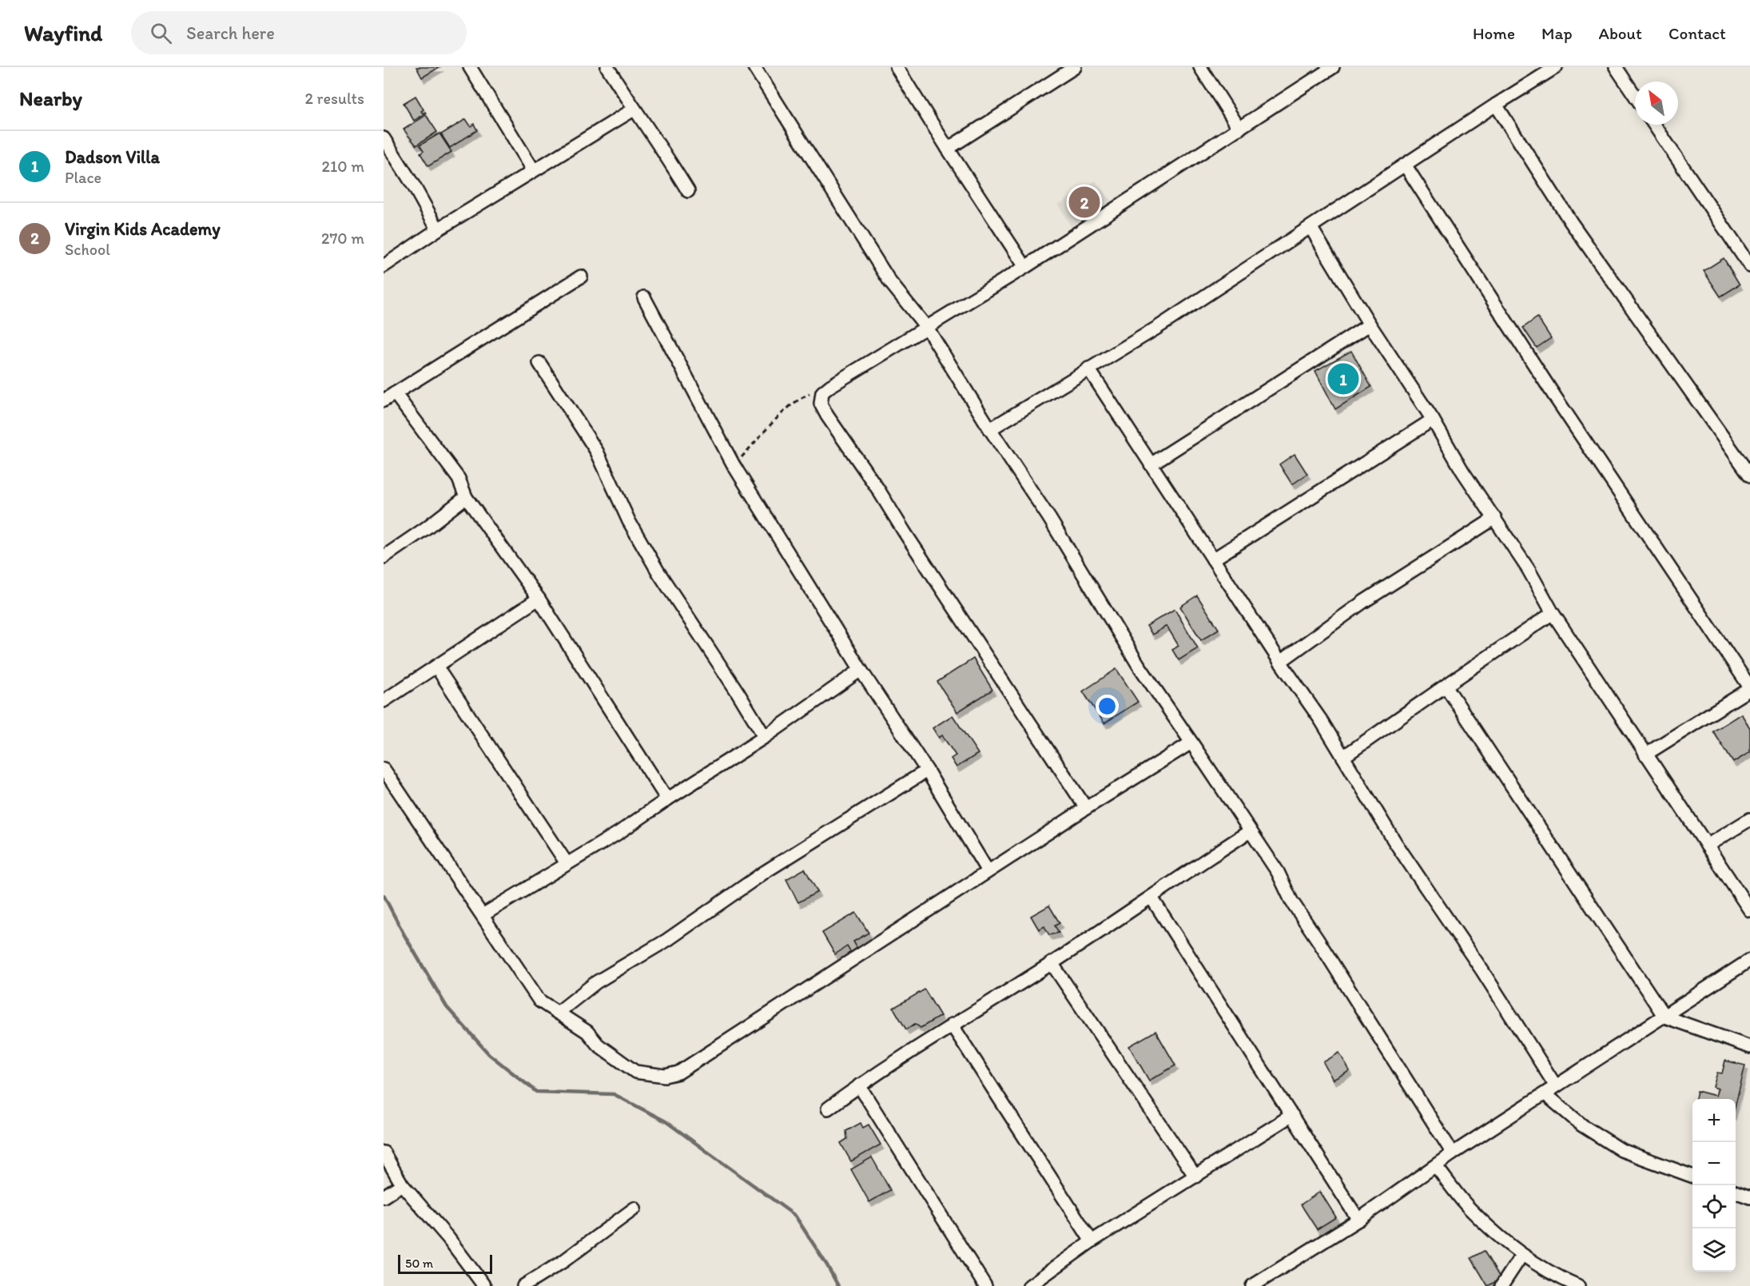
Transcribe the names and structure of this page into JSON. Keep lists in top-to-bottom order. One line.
{"scale_bar":"50 m","north":"top left","page":{"header":"Wayfind","search":"Search here","nav":["Home","Map","About","Contact"],"heading":["Nearby","2 results"],"list":[{"mark":"1","name":"Dadson Villa","note":"Place","value":"210 m"},{"mark":"2","name":"Virgin Kids Academy","note":"School","value":"270 m"}],"pins":["2","1"],"map_buttons":["+","−"],"scale":"50 m"}}
